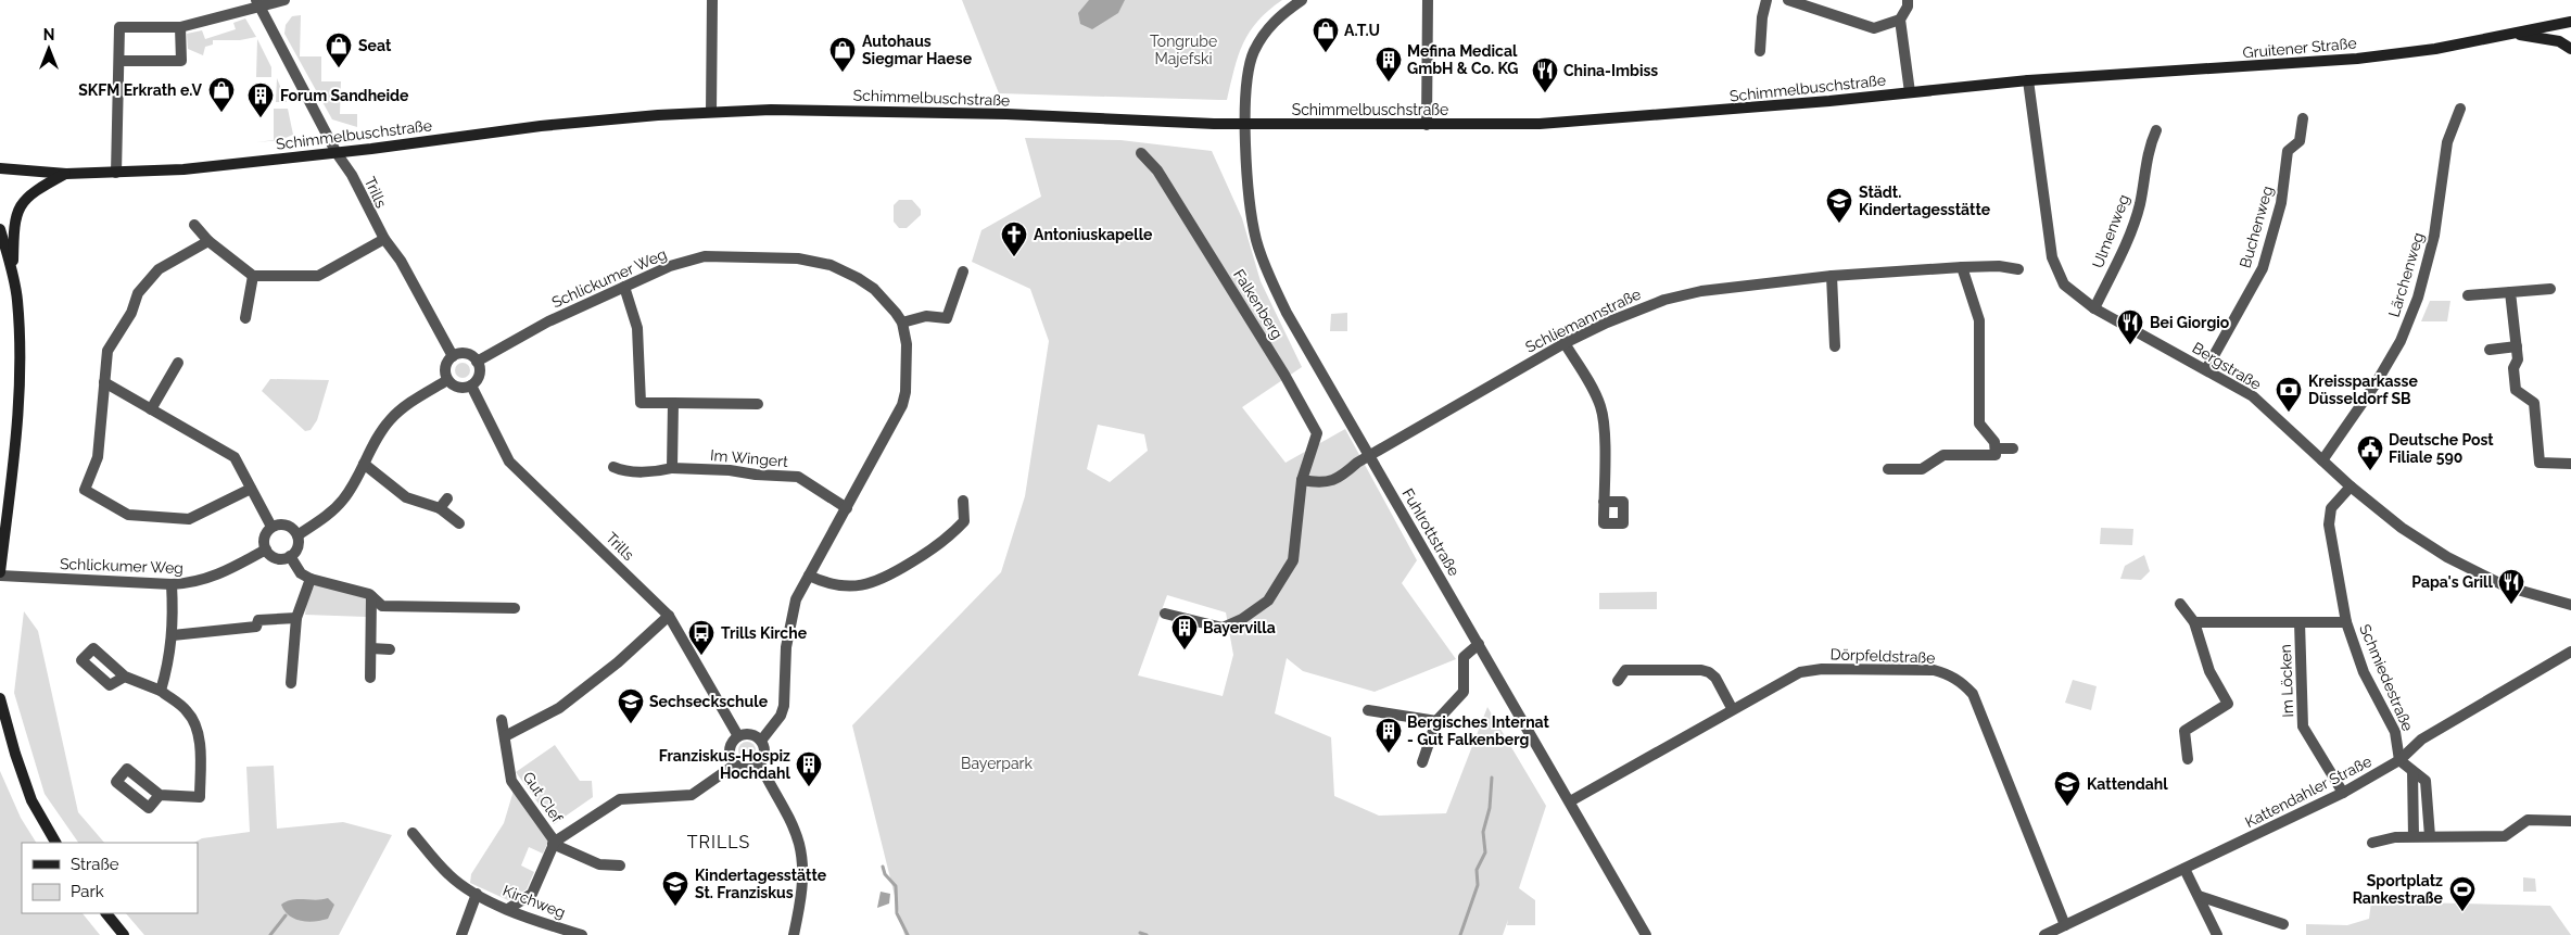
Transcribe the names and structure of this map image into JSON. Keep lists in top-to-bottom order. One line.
{"streets":{"main road":["Gruitener Straße","Schimmelbuschstraße"],"street":["Trills","Buchenweg","Ulmenweg","Lärchenweg","Schlickumer Weg","Falkenberg","Schliemannstraße","Bergstraße","Im Wingert","Fuhlrottstraße","Dörpfeldstraße","Schmiedestraße","Im Löcken","Kattendahler Straße","Gut Clef","Kirchweg"]},"crossings":[["Gruitener Straße","Schimmelbuschstraße"],["Gruitener Straße","Bergstraße"],["Schimmelbuschstraße","Trills"],["Schimmelbuschstraße","Bergstraße"],["Schimmelbuschstraße","Fuhlrottstraße"],["Trills","Schlickumer Weg"],["Buchenweg","Bergstraße"],["Ulmenweg","Bergstraße"],["Lärchenweg","Bergstraße"],["Schlickumer Weg","Im Wingert"],["Schliemannstraße","Fuhlrottstraße"],["Bergstraße","Schmiedestraße"],["Fuhlrottstraße","Dörpfeldstraße"],["Dörpfeldstraße","Kattendahler Straße"],["Schmiedestraße","Kattendahler Straße"],["Im Löcken","Kattendahler Straße"]],"districts":["TRILLS"],"parks":["Tongrube Majefski","Bayerpark"],"places":{"shop":["A.T.U","Seat","Autohaus Siegmar Haese","SKFM Erkrath e.V"],"building":["Mefina Medical GmbH & Co. KG","Forum Sandheide","Bayervilla","Bergisches Internat - Gut Falkenberg","Franziskus-Hospiz Hochdahl"],"restaurant":["China-Imbiss","Bei Giorgio","Papa's Grill"],"school or university":["Städt. Kindertagesstätte","Sechseckschule","Kattendahl","Kindertagesstätte St. Franziskus"],"church":["Antoniuskapelle"],"bank":["Kreissparkasse Düsseldorf SB"],"public building":["Deutsche Post Filiale 590"],"bus stop":["Trills Kirche"],"sports":["Sportplatz Rankestraße"]},"legend":["Straße","Park"],"north":"top"}
